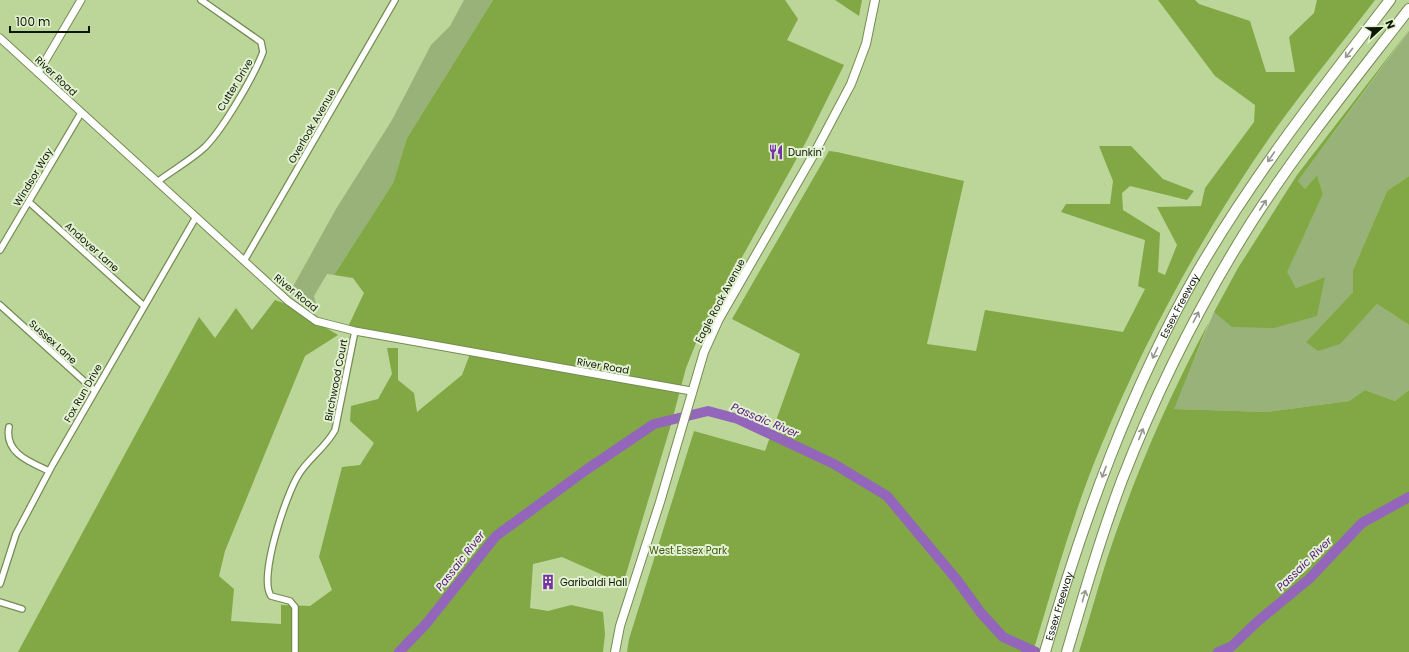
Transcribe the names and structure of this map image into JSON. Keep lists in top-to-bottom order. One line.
{"streets":{"highway":["Essex Freeway"],"main road":["Eagle Rock Avenue"],"street":["River Road","Cutter Drive","Overlook Avenue","Windsor Way","Andover Lane","Sussex Lane","Birchwood Court","Fox Run Drive"]},"crossings":[["River Road","Cutter Drive"],["River Road","Overlook Avenue"],["River Road","Windsor Way"],["River Road","Eagle Rock Avenue"],["River Road","Birchwood Court"],["River Road","Fox Run Drive"],["Windsor Way","Andover Lane"],["Andover Lane","Fox Run Drive"],["Sussex Lane","Fox Run Drive"]],"water":["Passaic River"],"parks":["West Essex Park"],"places":{"restaurant":["Dunkin'"],"building":["Garibaldi Hall"]},"scale_bar":"100 m","north":"right"}
